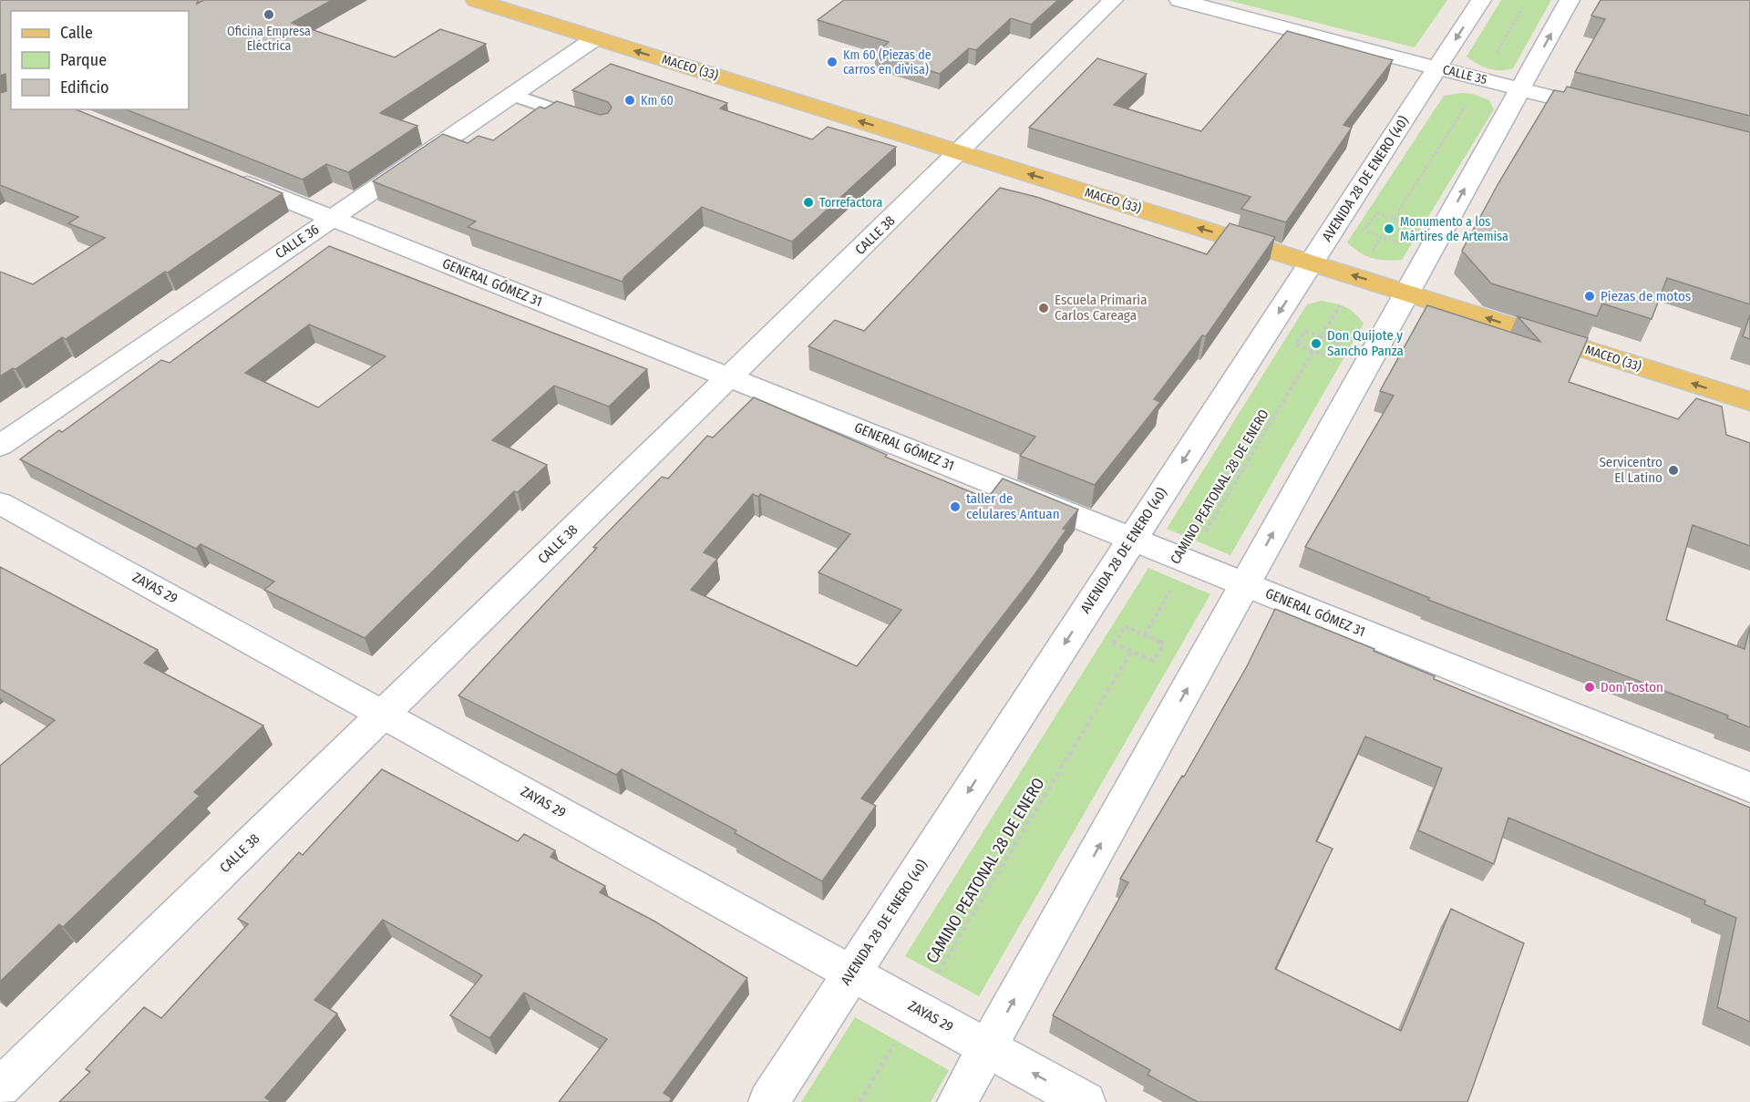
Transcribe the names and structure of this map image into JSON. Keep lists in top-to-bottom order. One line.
{"streets":{"main road":["MACEO (33)"],"street":["CALLE 35","AVENIDA 28 DE ENERO (40)","CALLE 38","CALLE 36","GENERAL GÓMEZ 31","ZAYAS 29"],"path":["CAMINO PEATONAL 28 DE ENERO"]},"crossings":[["MACEO (33)","AVENIDA 28 DE ENERO (40)"],["MACEO (33)","CALLE 38"],["MACEO (33)","CALLE 36"],["CALLE 35","AVENIDA 28 DE ENERO (40)"],["AVENIDA 28 DE ENERO (40)","GENERAL GÓMEZ 31"],["AVENIDA 28 DE ENERO (40)","ZAYAS 29"],["CALLE 38","GENERAL GÓMEZ 31"],["CALLE 38","ZAYAS 29"],["CALLE 36","GENERAL GÓMEZ 31"],["GENERAL GÓMEZ 31","CAMINO PEATONAL 28 DE ENERO"],["CAMINO PEATONAL 28 DE ENERO","ZAYAS 29"]],"one_way":["MACEO (33)"],"places":["Oficina Empresa Eléctrica","Km 60 (Piezas de carros en divisa)","Km 60","Torrefactora","Monumento a los Mártires de Artemisa","Piezas de motos","Escuela Primaria Carlos Careaga","Don Quijote y Sancho Panza","Servicentro El Latino","taller de celulares Antuan","Don Toston"],"legend":["Calle","Parque","Edificio"]}
